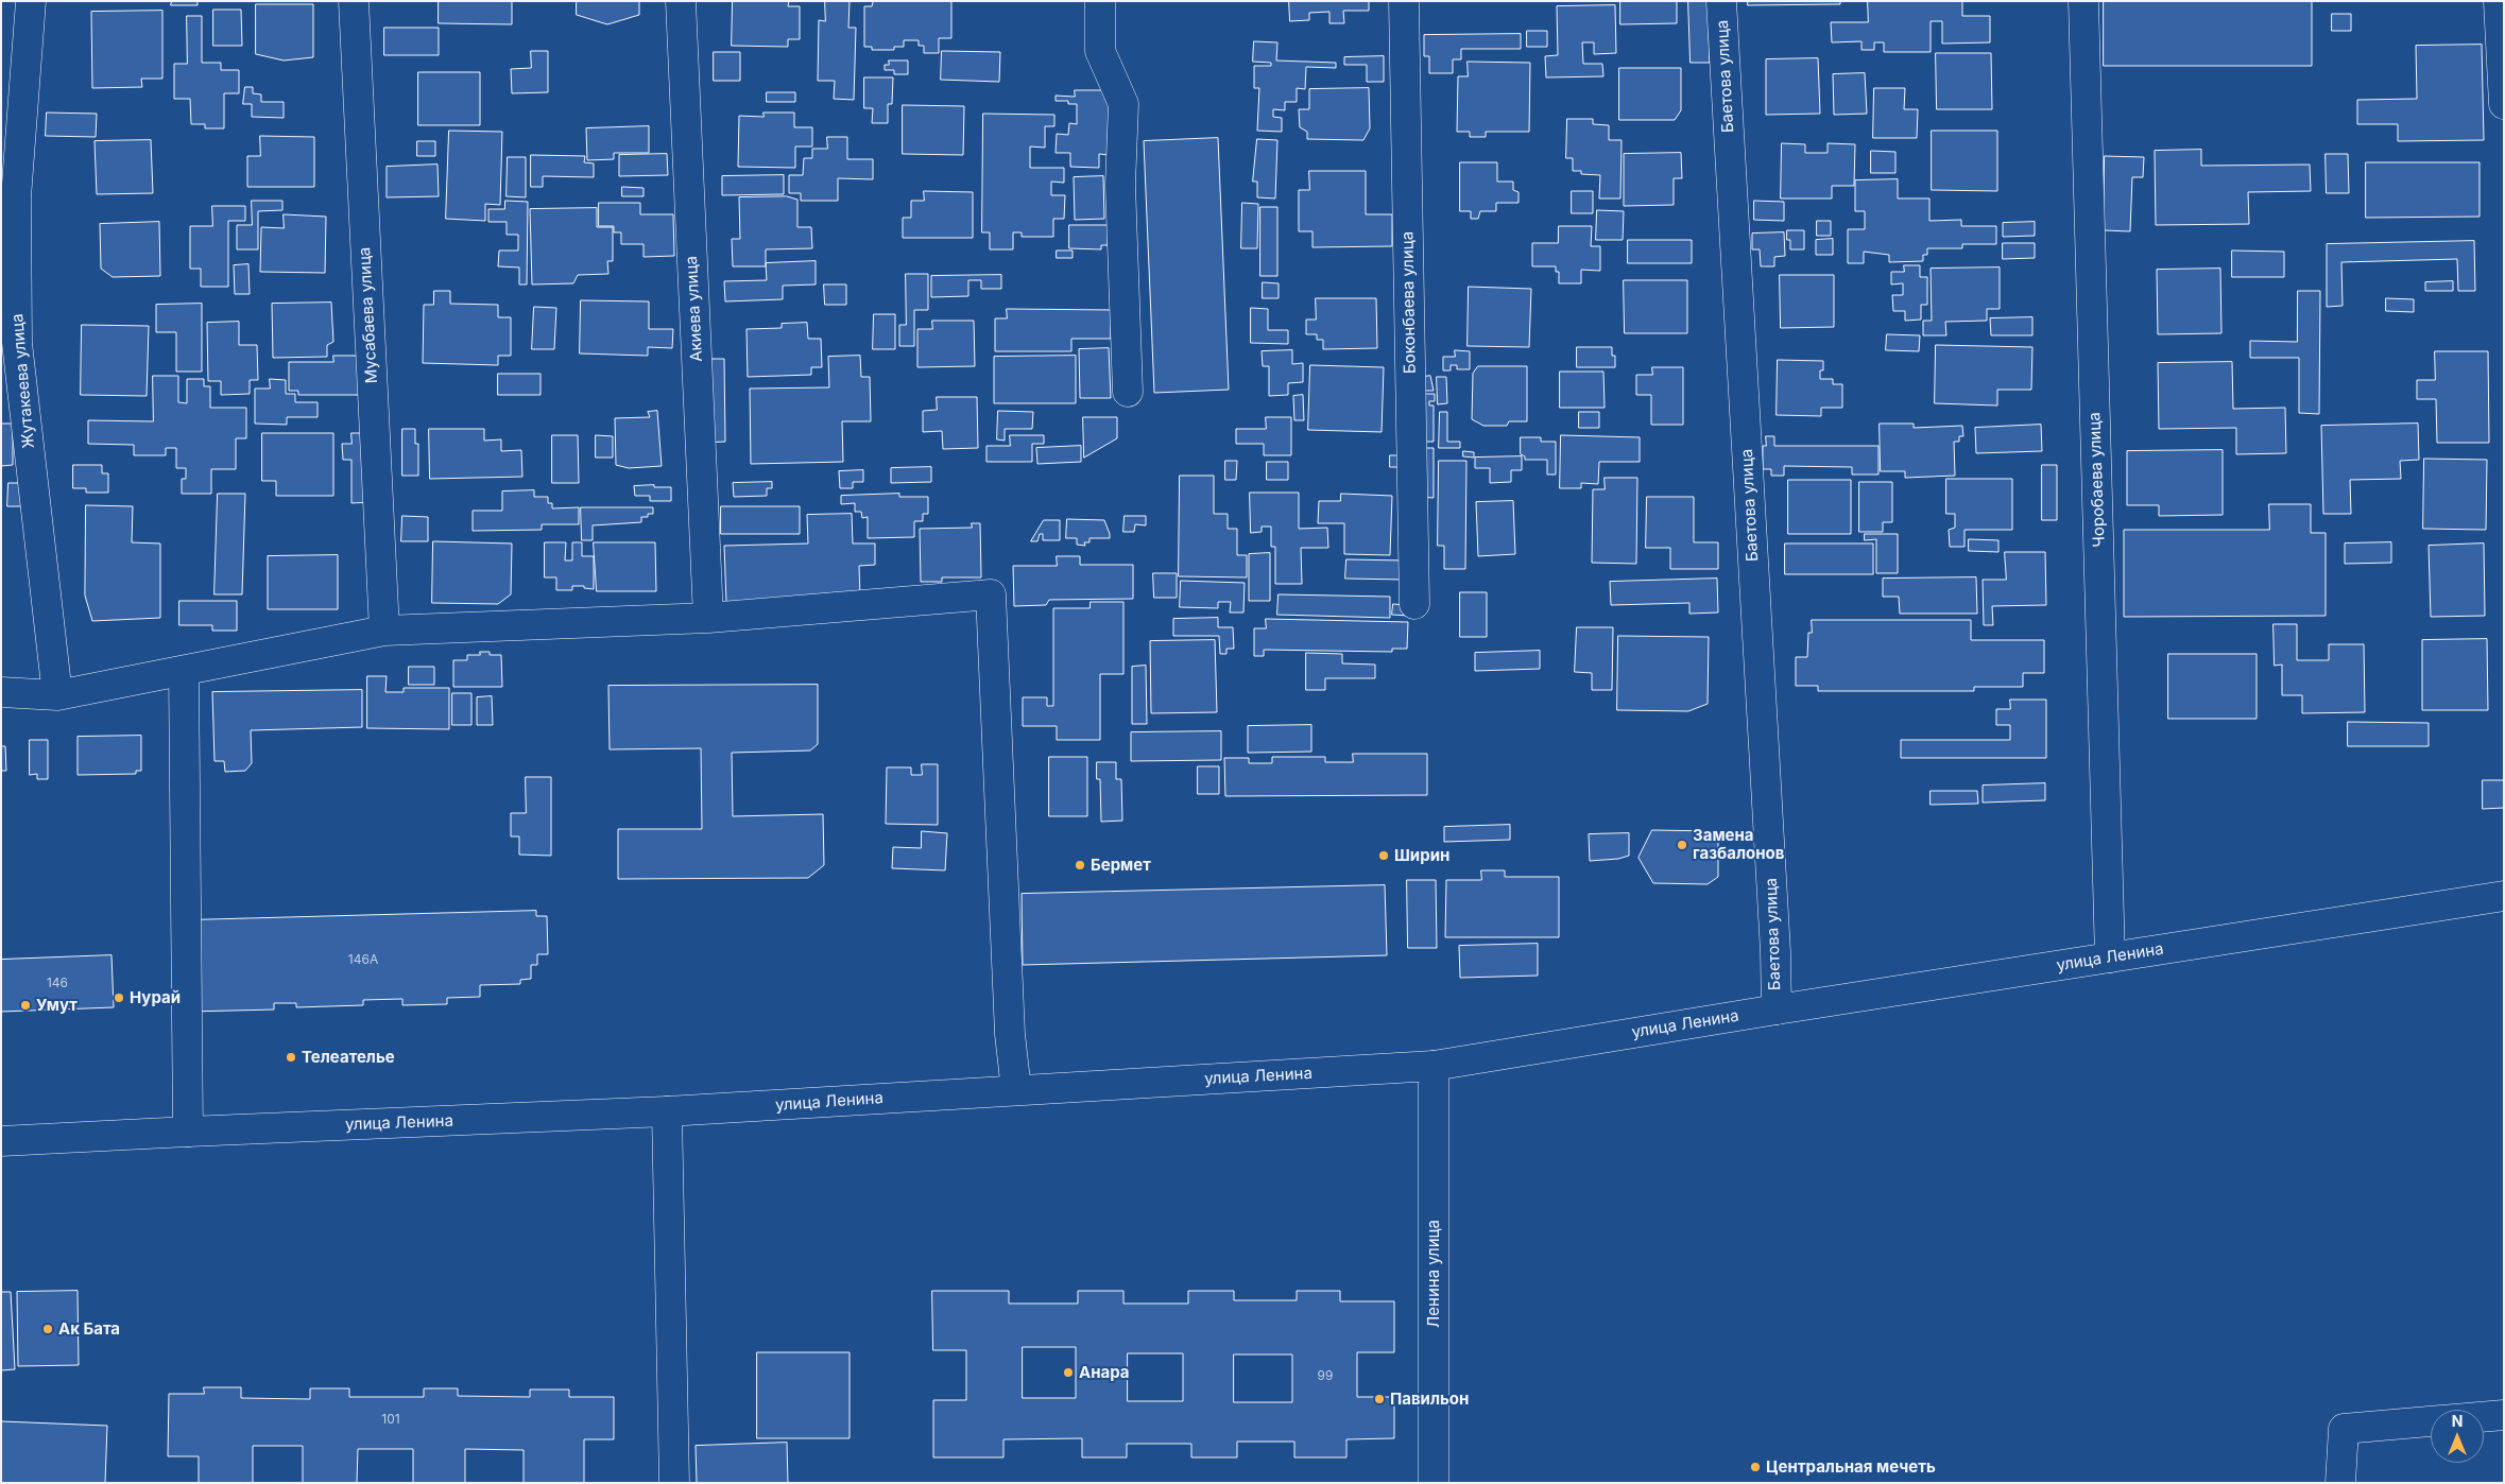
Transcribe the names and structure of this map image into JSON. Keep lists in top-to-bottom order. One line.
{"streets":{"street":["Баетова улица","Боконбаева улица","Акиева улица","Мусабаева улица","Жутакеева улица","Чоробаева улица","улица Ленина","Ленина улица"]},"crossings":[["Баетова улица","улица Ленина"],["Чоробаева улица","улица Ленина"],["улица Ленина","Ленина улица"]],"places":["Замена газбалонов","Ширин","Бермет","Нурай","Умут","Телеателье","Ак Бата","Анара","Павильон","Центральная мечеть"],"house_numbers":["146А","146","99","101"],"north":"top"}
